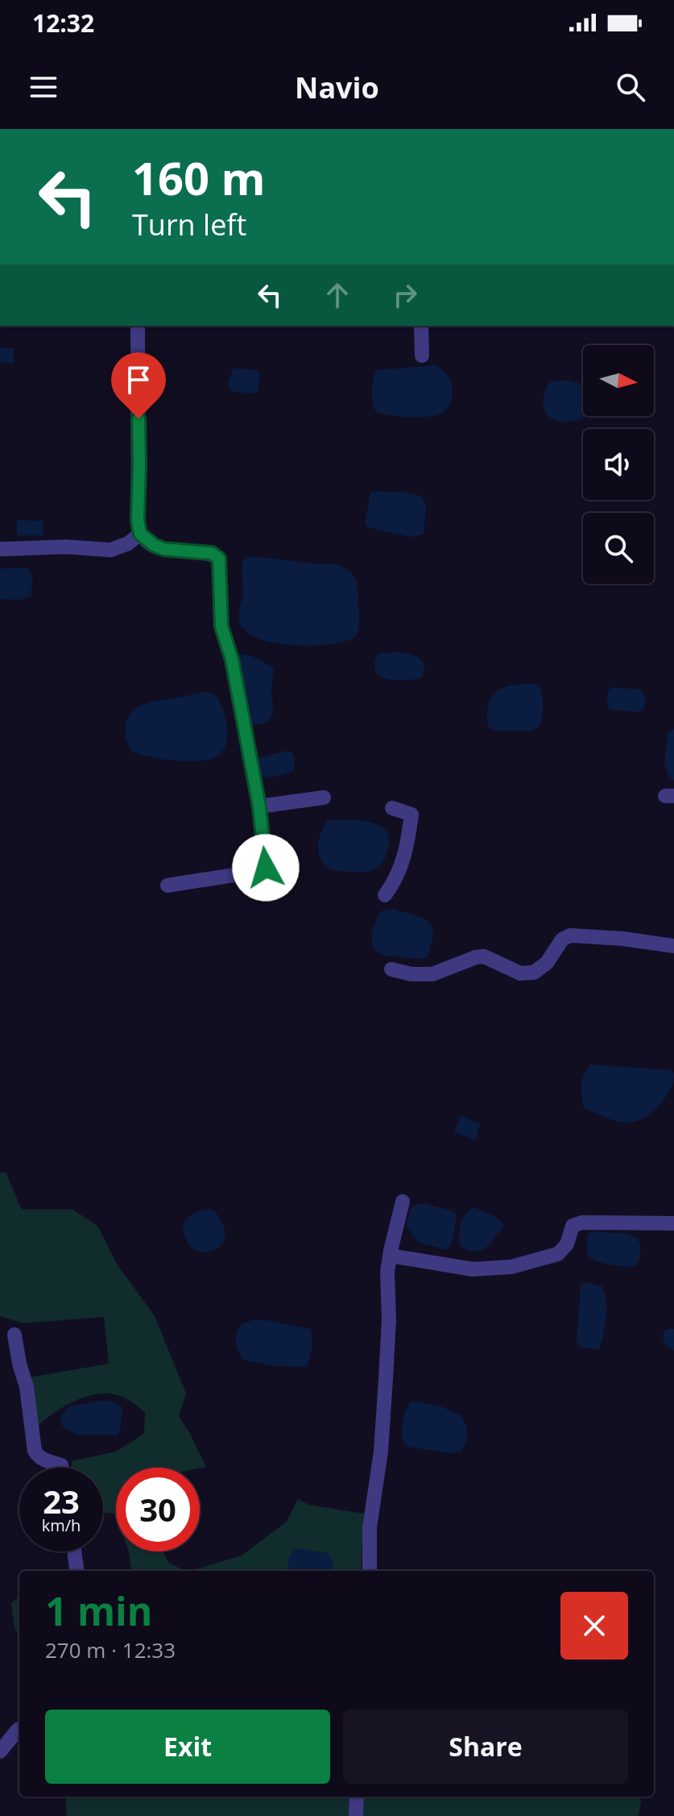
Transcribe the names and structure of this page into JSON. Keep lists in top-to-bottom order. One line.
{"north":"right","page":{"status":"12:32","header":"Navio","turn":["160 m","Turn left"],"speed":"23 km/h","limit":"30","heading":["1 min","270 m · 12:33"],"buttons":["Exit","Share"]}}
